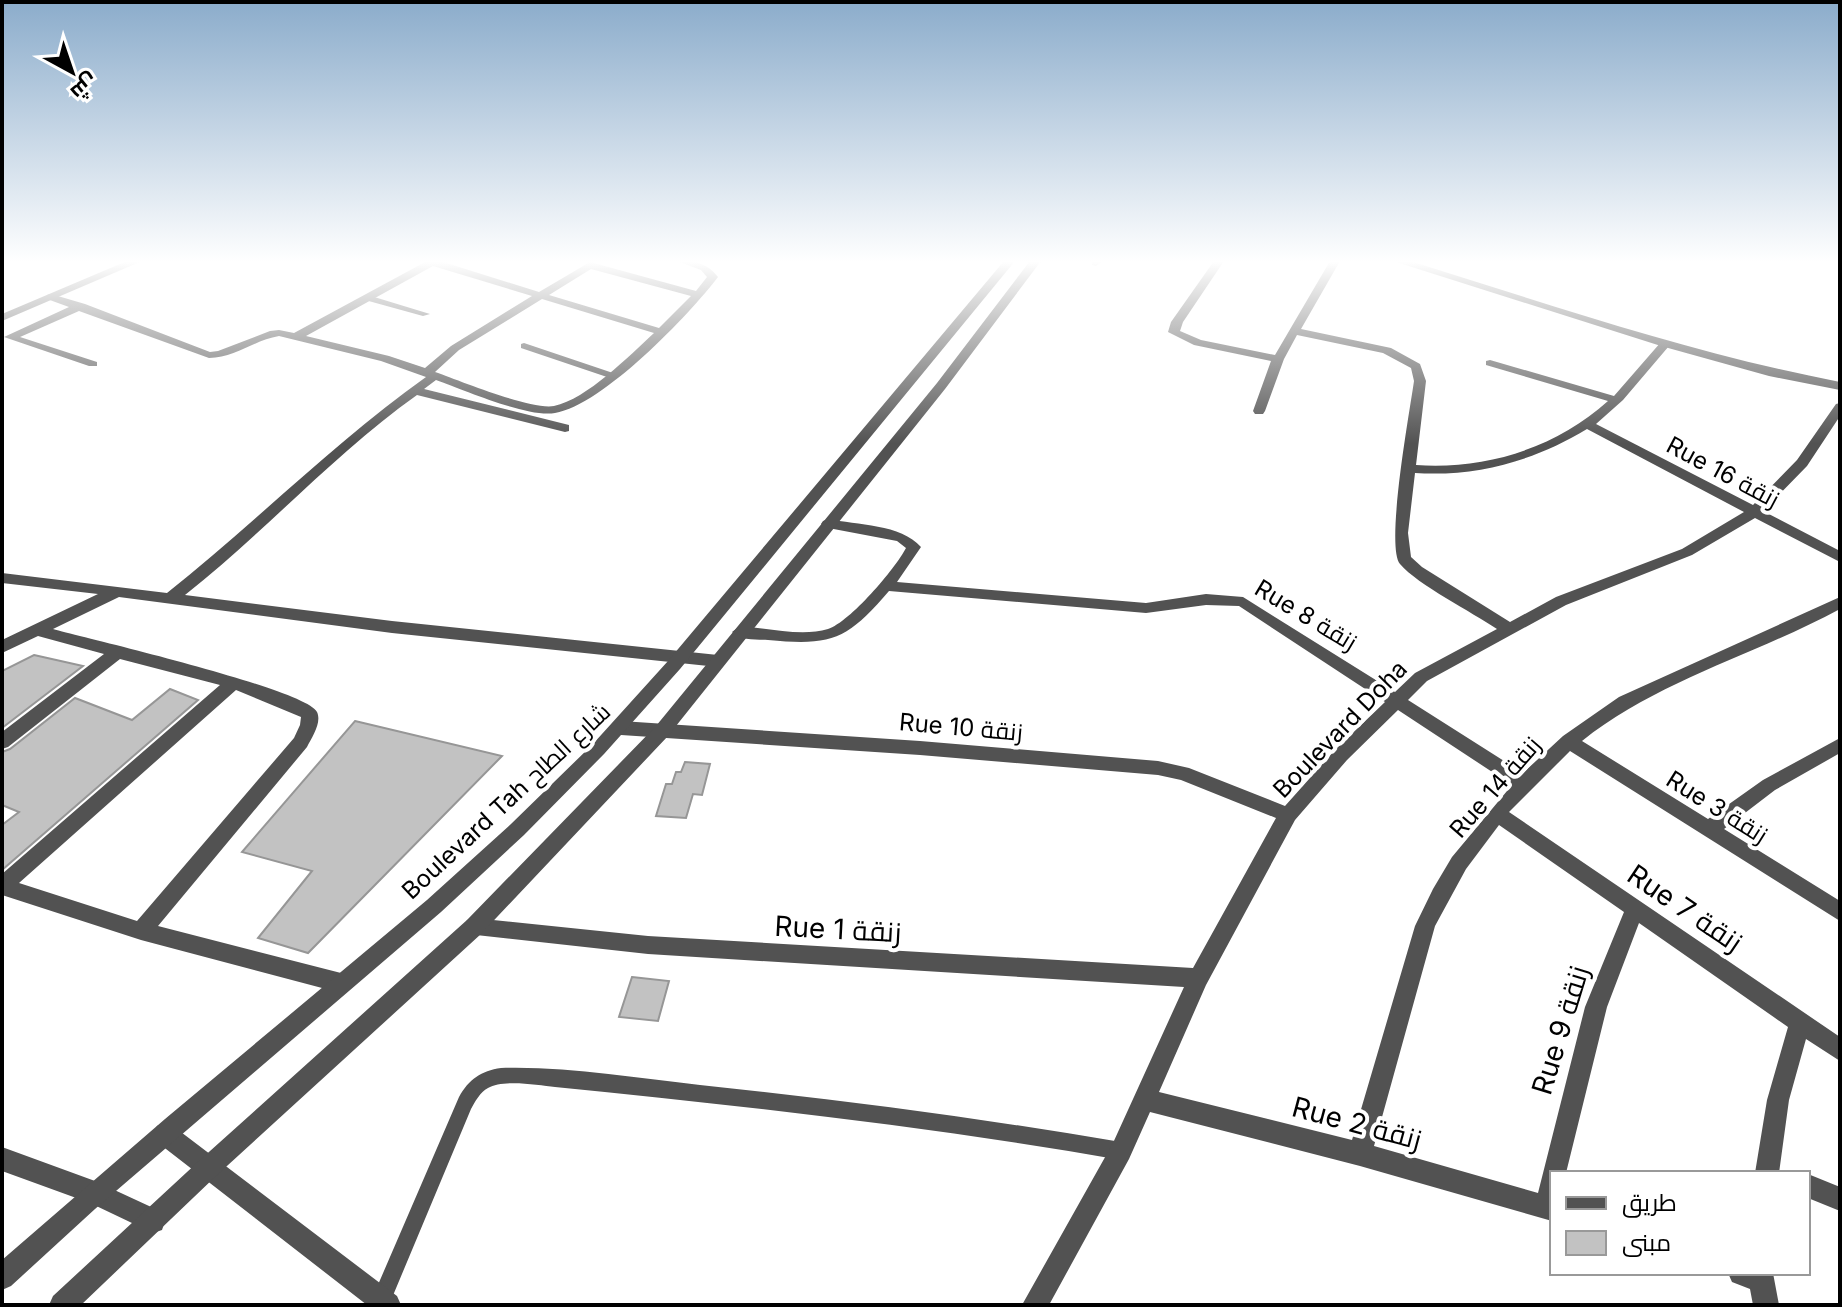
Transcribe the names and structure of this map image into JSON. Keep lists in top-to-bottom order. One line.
{"streets":{"street":["Rue 16 زنقة","Rue 8 زنقة","Rue 10 زنقة","Boulevard Doha","Rue 14 زنقة","Boulevard Tah شارع الطاح","Rue 3 زنقة","Rue 7 زنقة","Rue 1 زنقة","Rue 9 زنقة","Rue 2 زنقة"]},"crossings":[["Rue 16 زنقة","Boulevard Doha"],["Rue 8 زنقة","Boulevard Doha"],["Rue 8 زنقة","Rue 14 زنقة"],["Rue 10 زنقة","Boulevard Doha"],["Rue 10 زنقة","Boulevard Tah شارع الطاح"],["Boulevard Doha","Rue 1 زنقة"],["Boulevard Doha","Rue 2 زنقة"],["Rue 14 زنقة","Rue 3 زنقة"],["Rue 14 زنقة","Rue 7 زنقة"],["Rue 14 زنقة","Rue 2 زنقة"],["Rue 7 زنقة","Rue 9 زنقة"]],"legend":["طريق","مبنى"],"north":"bottom right"}
